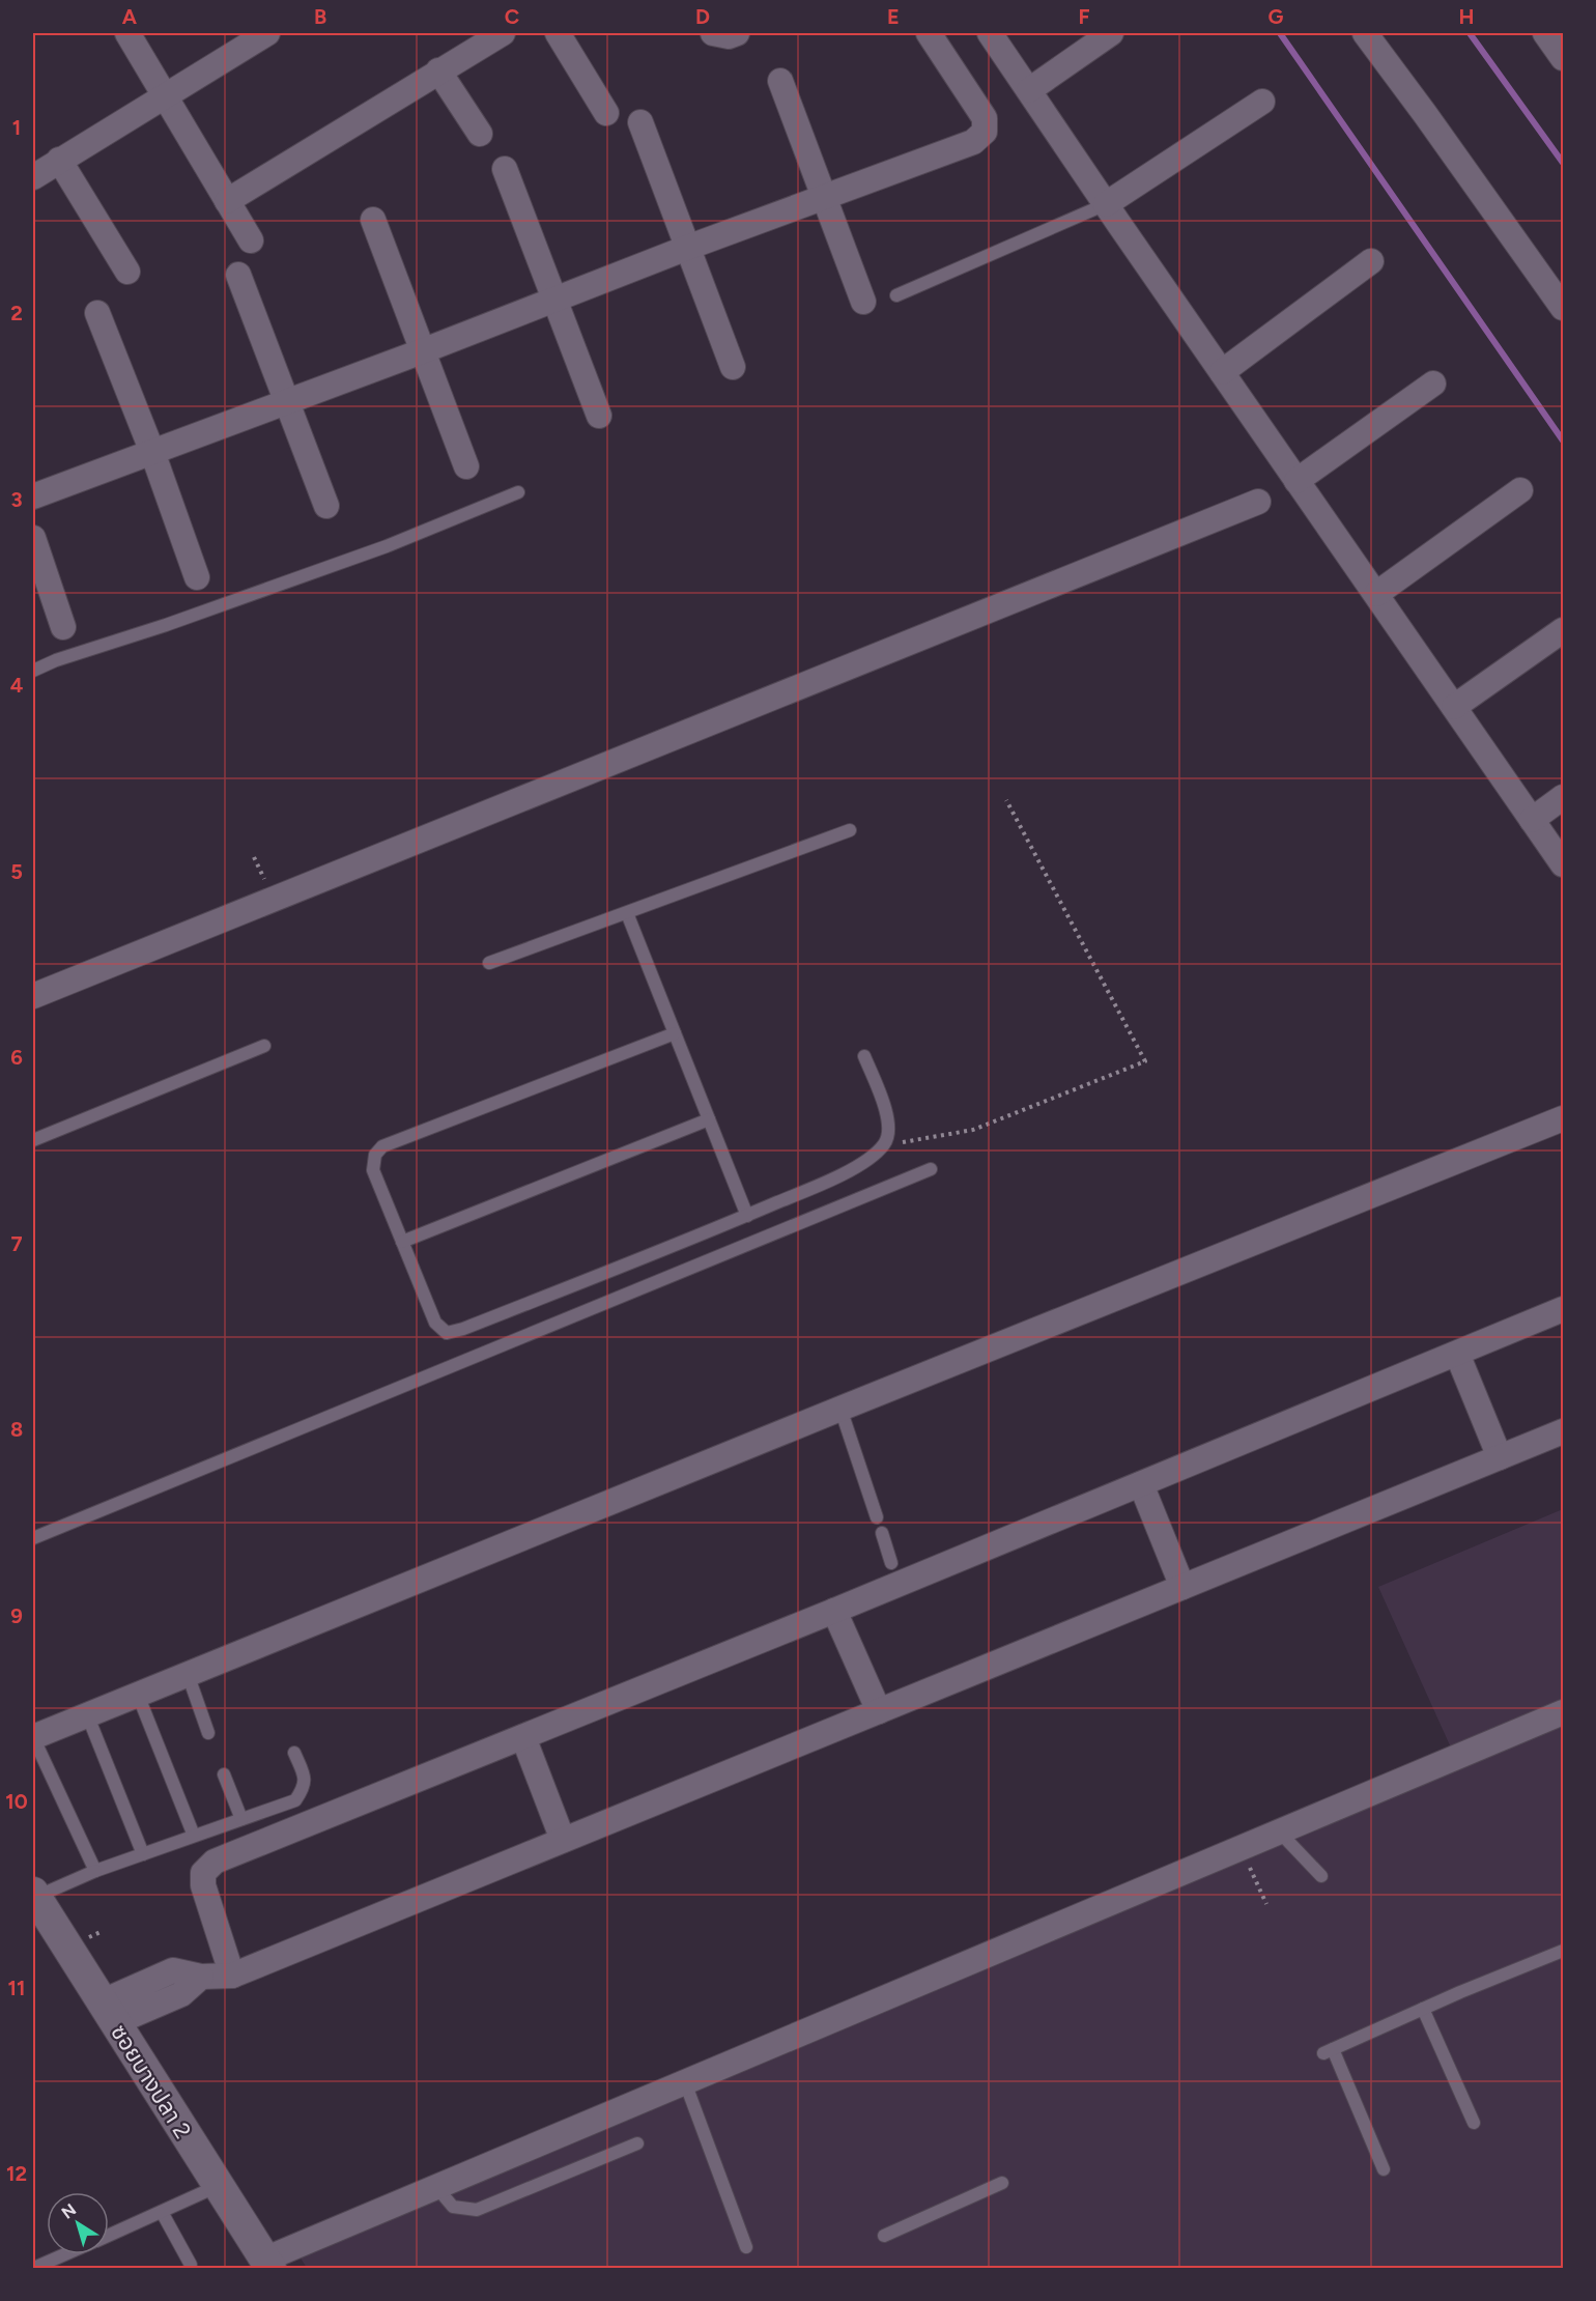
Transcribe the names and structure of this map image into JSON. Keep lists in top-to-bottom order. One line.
{"streets":{"street":["ซอยบางปลา 2"]},"north":"top left","grid":{"columns":["A","B","C","D","E","F","G","H"],"rows":["1","2","3","4","5","6","7","8","9","10","11","12"]}}
